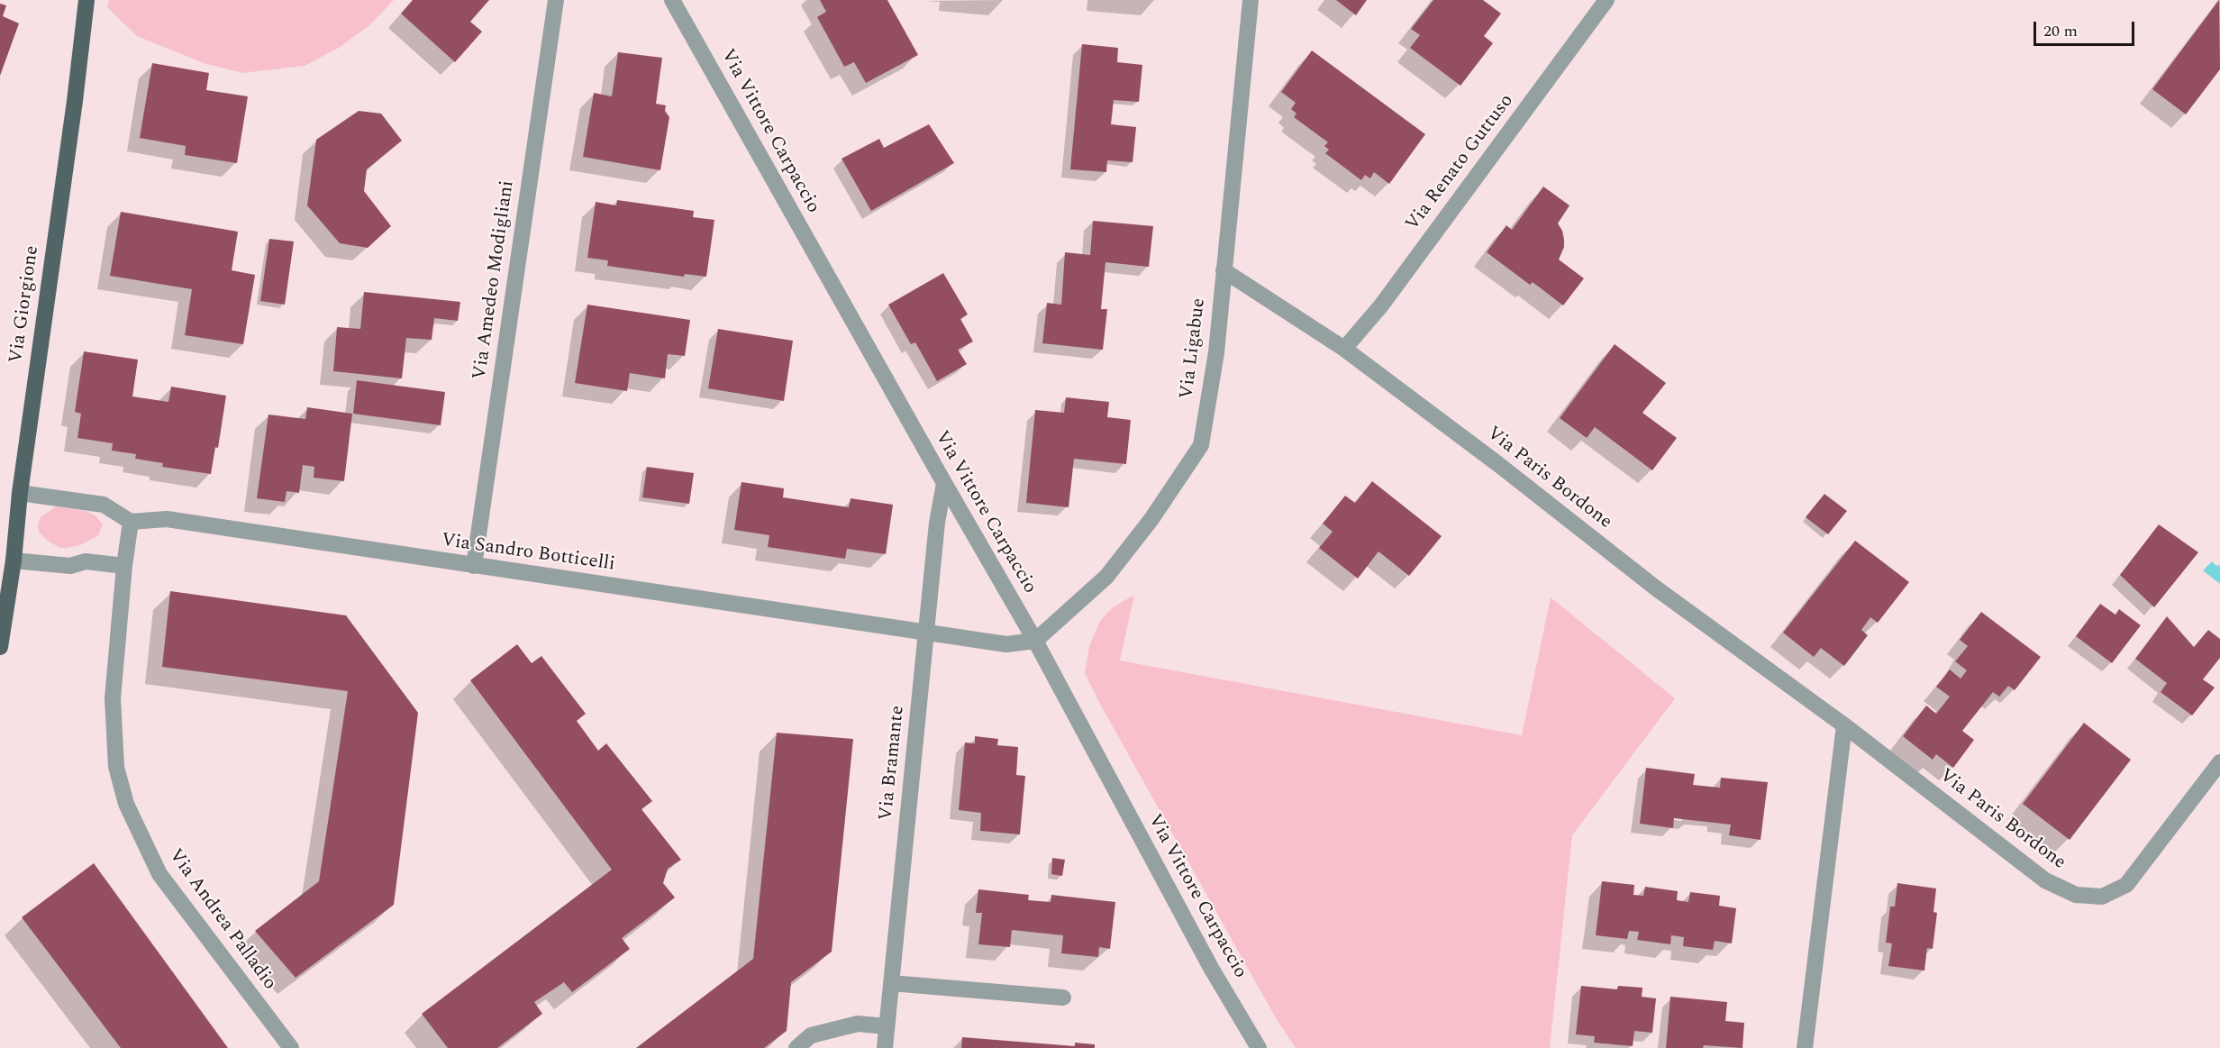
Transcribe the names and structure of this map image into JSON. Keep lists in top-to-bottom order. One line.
{"streets":{"main road":["Via Giorgione"],"street":["Via Vittore Carpaccio","Via Renato Guttuso","Via Amedeo Modigliani","Via Ligabue","Via Paris Bordone","Via Sandro Botticelli","Via Bramante","Via Andrea Palladio"]},"crossings":[["Via Vittore Carpaccio","Via Ligabue"],["Via Vittore Carpaccio","Via Sandro Botticelli"],["Via Vittore Carpaccio","Via Bramante"],["Via Renato Guttuso","Via Paris Bordone"],["Via Amedeo Modigliani","Via Sandro Botticelli"],["Via Ligabue","Via Paris Bordone"],["Via Ligabue","Via Sandro Botticelli"],["Via Sandro Botticelli","Via Bramante"],["Via Sandro Botticelli","Via Andrea Palladio"]],"scale_bar":"20 m"}
